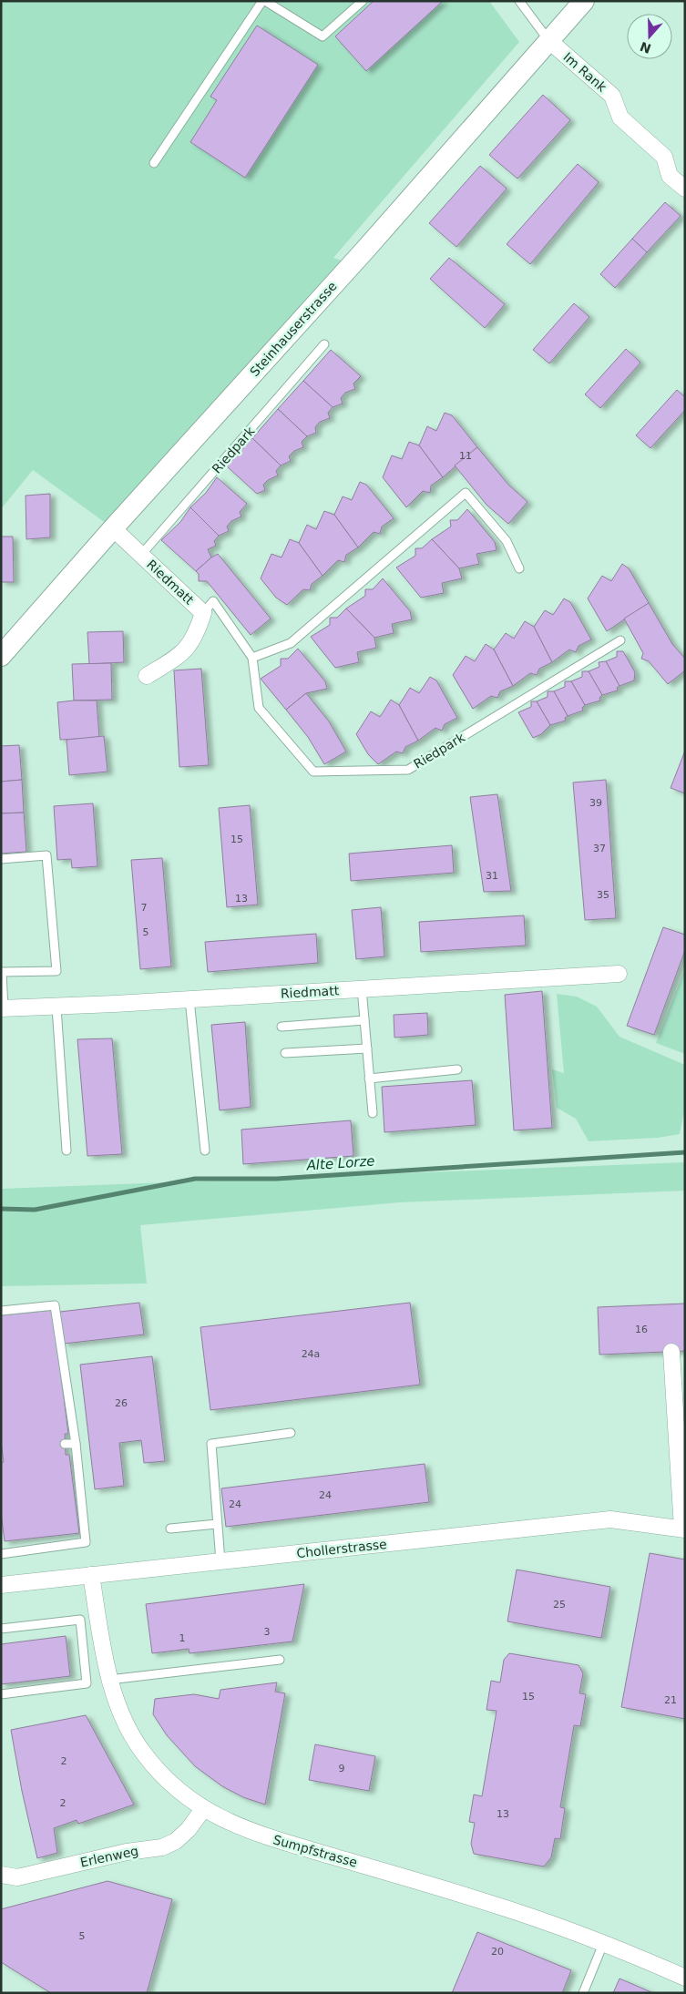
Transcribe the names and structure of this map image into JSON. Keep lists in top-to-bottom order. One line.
{"streets":{"street":["Im Rank","Steinhauserstrasse","Riedmatt","Chollerstrasse","Sumpfstrasse","Erlenweg"],"lane":["Riedpark"]},"crossings":[["Im Rank","Steinhauserstrasse"],["Steinhauserstrasse","Riedmatt"],["Riedpark","Riedmatt"],["Chollerstrasse","Sumpfstrasse"],["Sumpfstrasse","Erlenweg"]],"water":["Alte Lorze"],"house_numbers":["11","39","15","37","31","35","13","7","5","16","24a","26","24","24","25","3","1","15","21","2","9","2","13","5","20"],"north":"bottom"}
